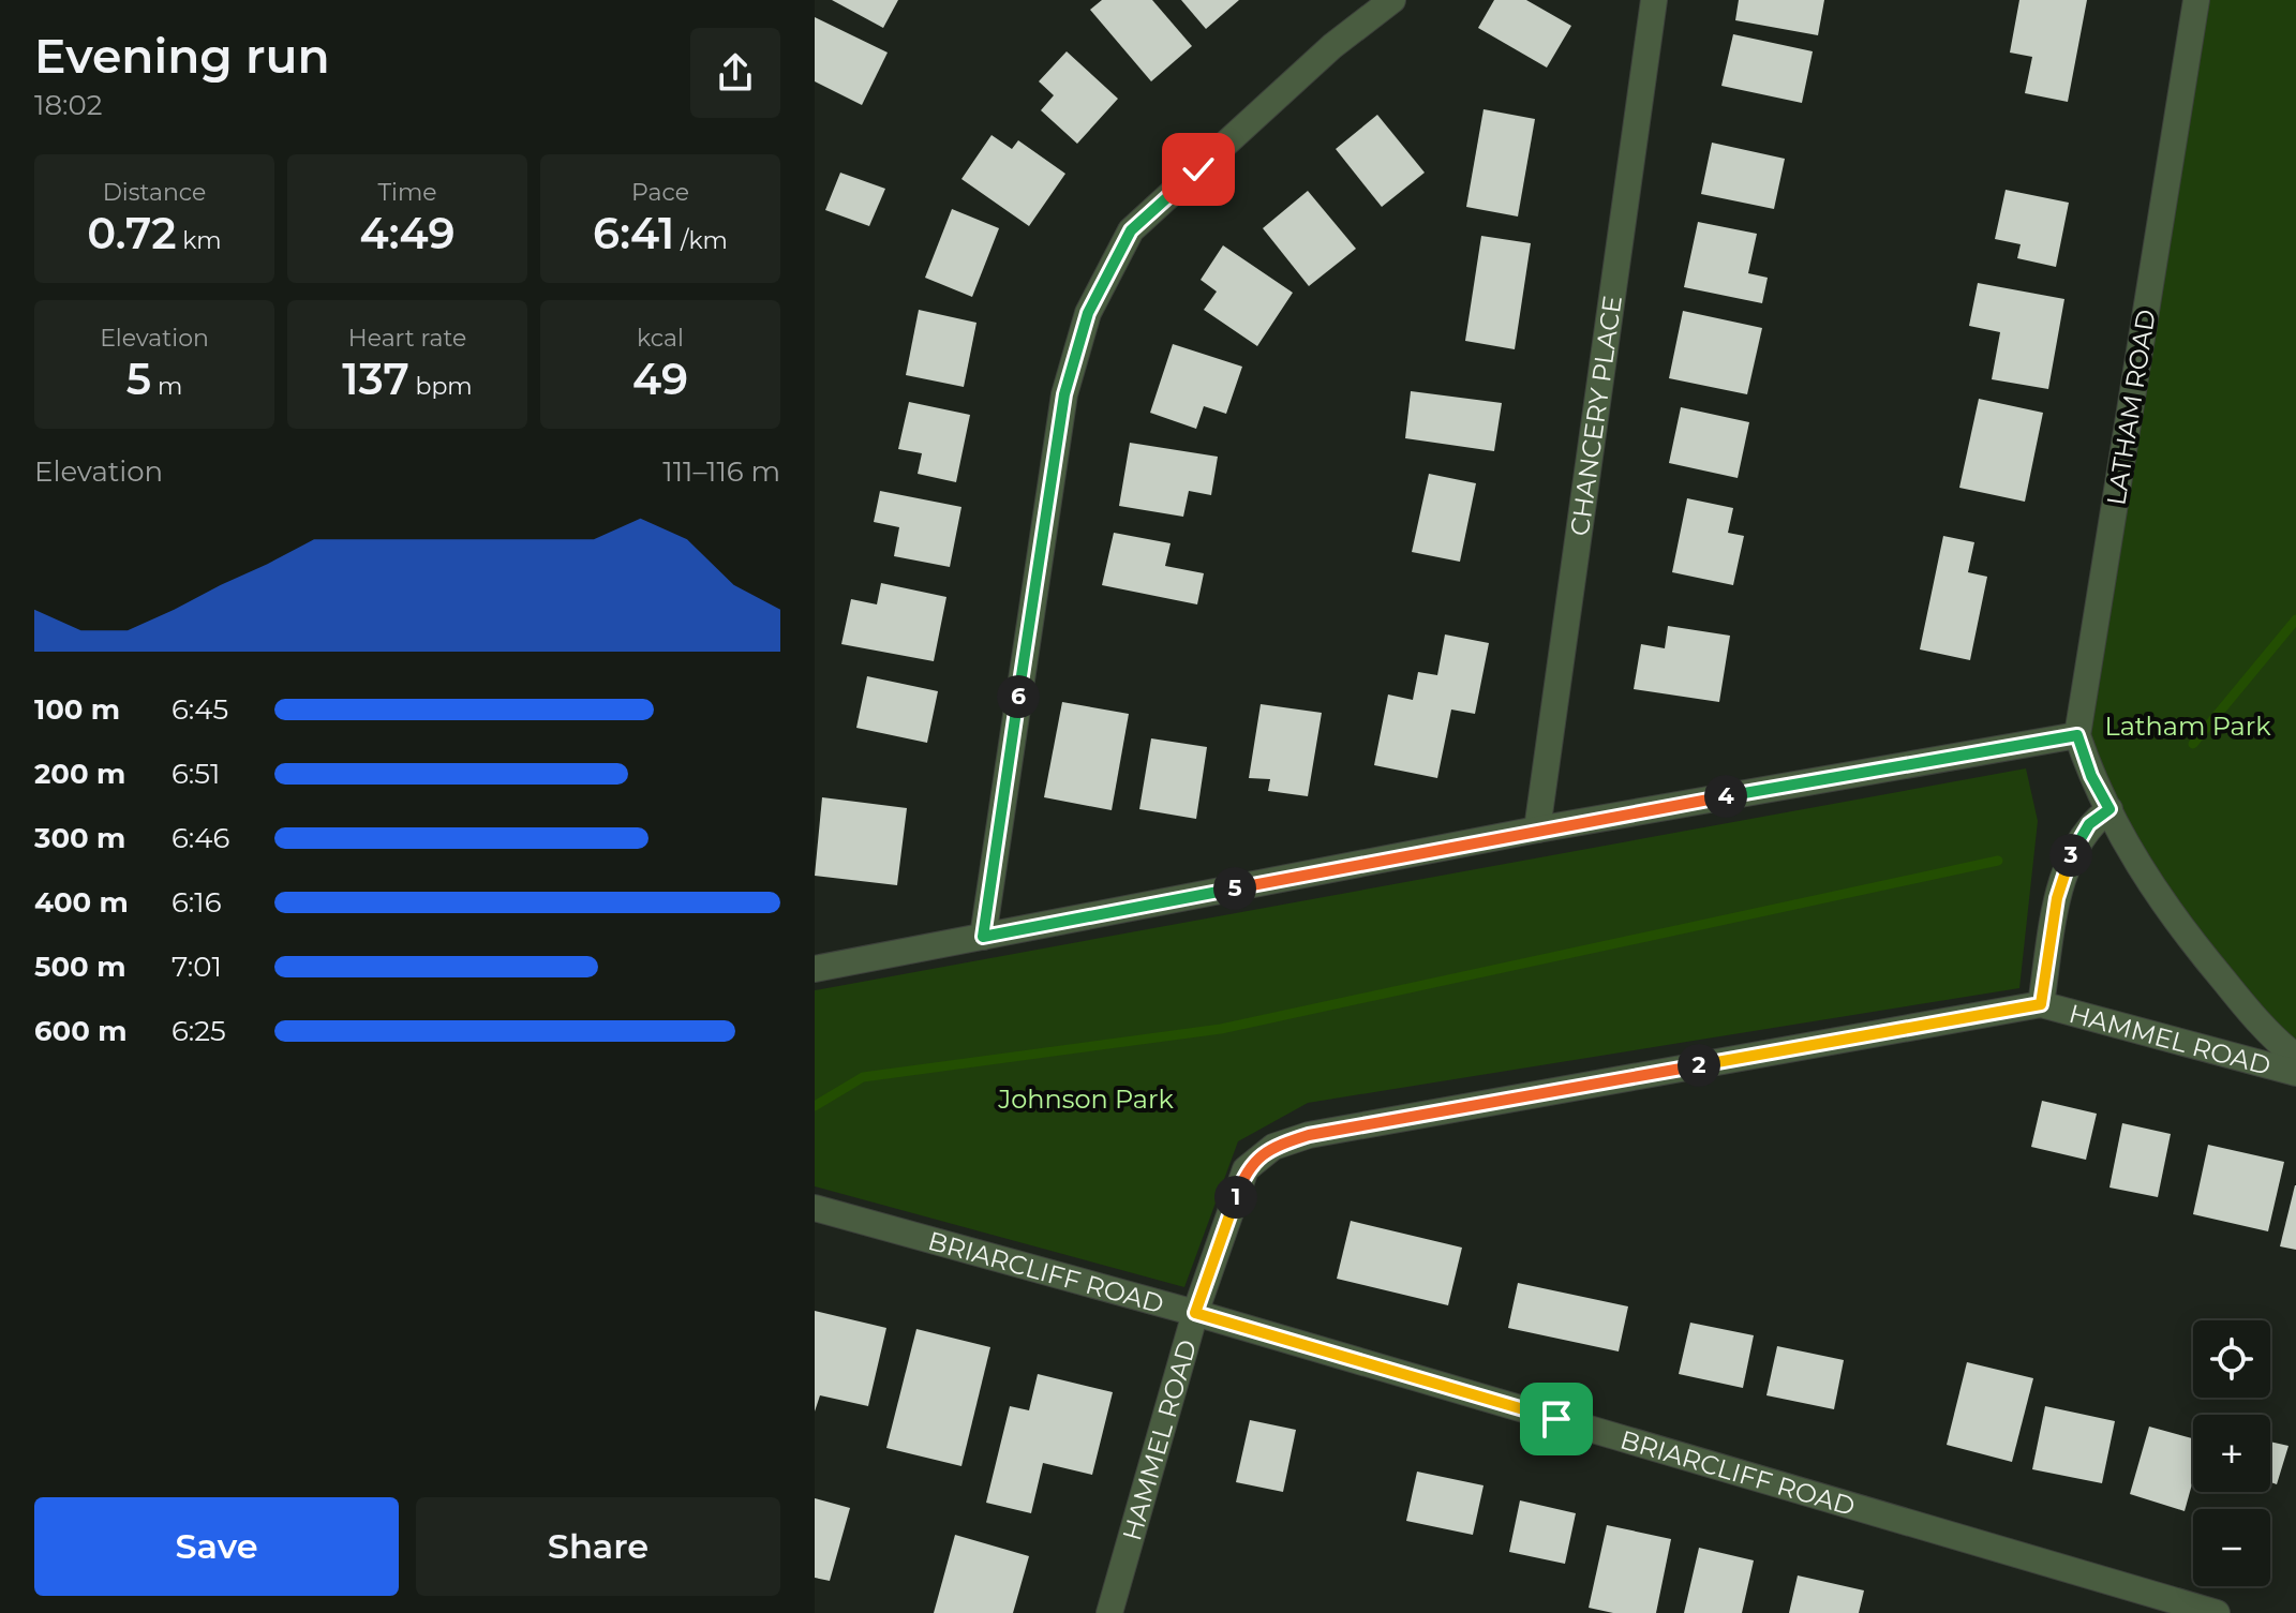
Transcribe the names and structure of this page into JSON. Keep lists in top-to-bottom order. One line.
{"streets":{"street":["LATHAM ROAD","CHANCERY PLACE","HAMMEL ROAD","BRIARCLIFF ROAD"]},"crossings":[["HAMMEL ROAD","BRIARCLIFF ROAD"]],"parks":["Latham Park","Johnson Park"],"page":{"heading":["Evening run","18:02"],"stats":[["Distance","0.72 km"],["Time","4:49"],["Pace","6:41 /km"],["Elevation","5 m"],["Heart rate","137 bpm"],["kcal","49"]],"chart":["Elevation","111–116 m"],"pins":["6","4","3","5","2","1"],"list":[{"name":"100 m","note":"6:45"},{"name":"200 m","note":"6:51"},{"name":"300 m","note":"6:46"},{"name":"400 m","note":"6:16"},{"name":"500 m","note":"7:01"},{"name":"600 m","note":"6:25"}],"map_buttons":["+","−"],"buttons":["Save","Share"]}}
